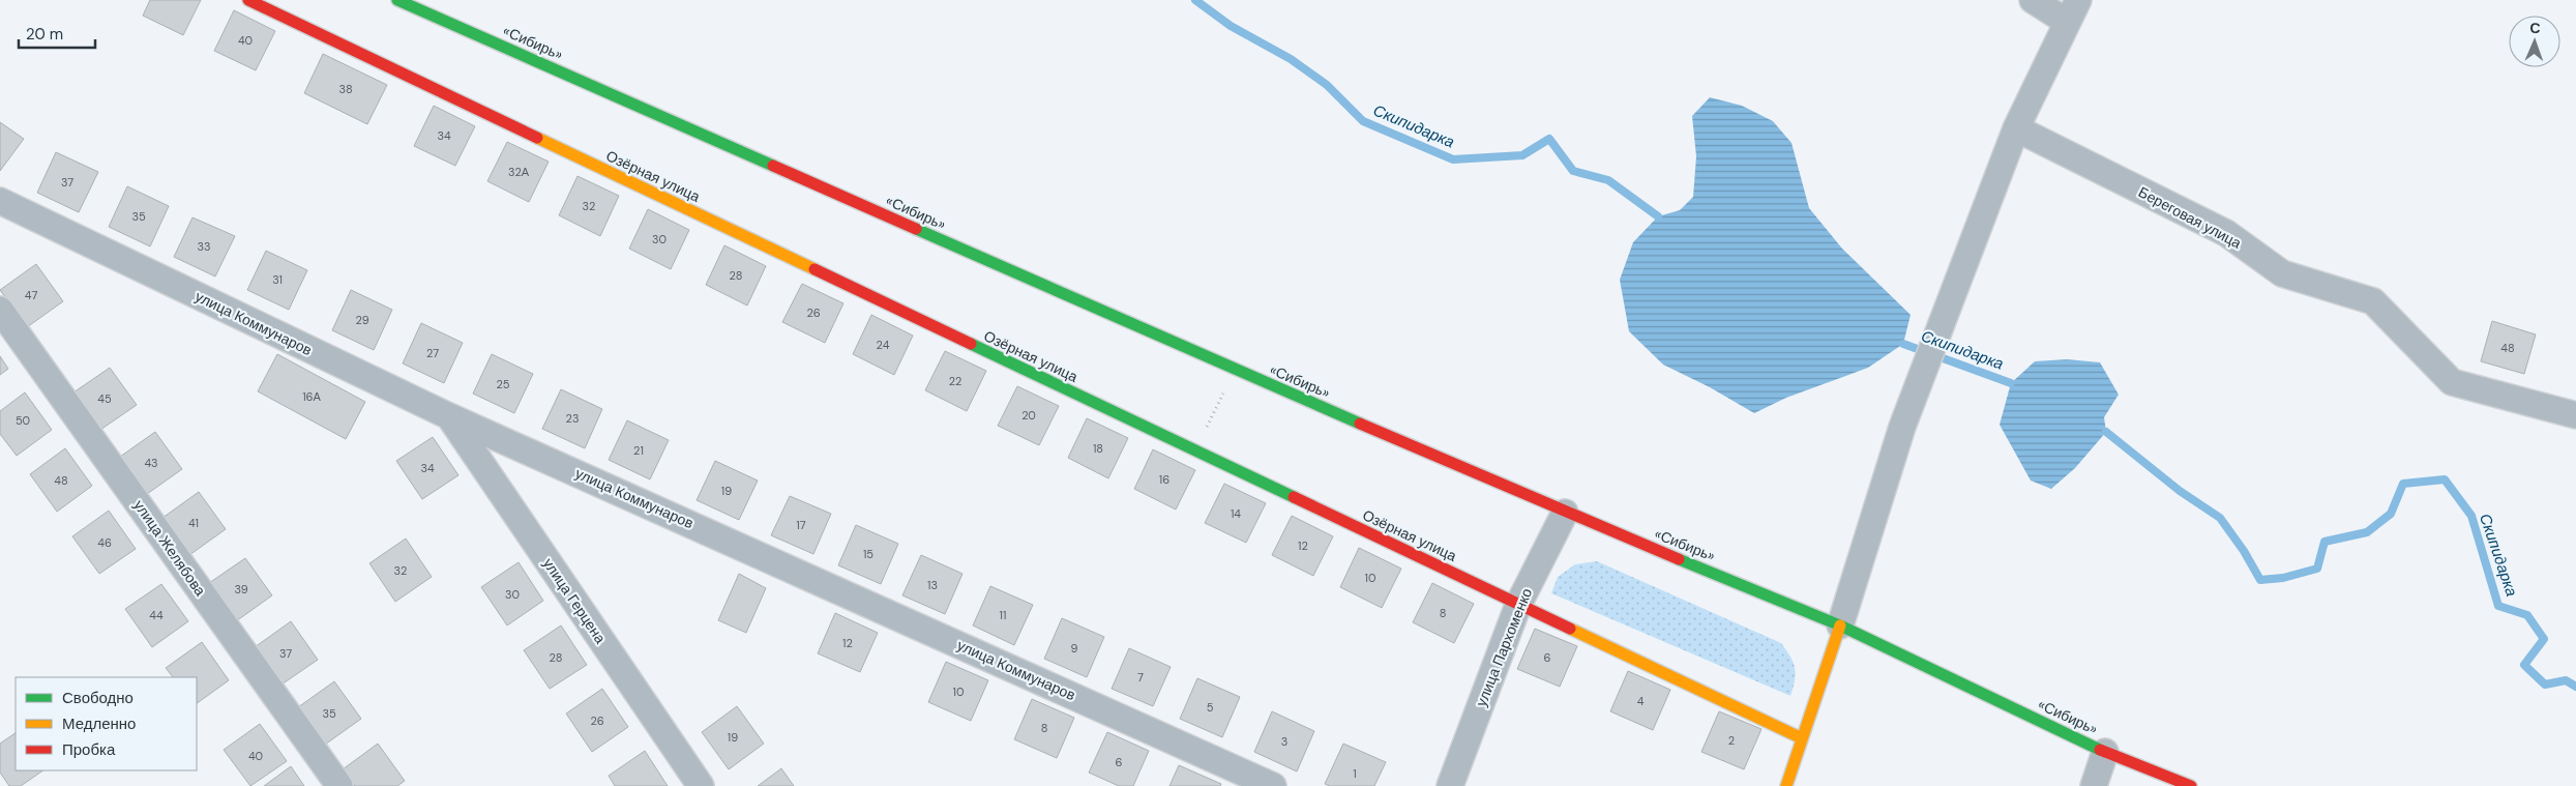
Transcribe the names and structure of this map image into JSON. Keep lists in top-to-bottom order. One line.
{"streets":{"main road":["«Сибирь»","Озёрная улица"],"street":["Береговая улица","улица Коммунаров","улица Желябова","улица Герцена","улица Пархоменко"]},"crossings":[["«Сибирь»","улица Пархоменко"],["Озёрная улица","улица Пархоменко"],["улица Коммунаров","улица Герцена"]],"water":["Скипидарка"],"house_numbers":["40","38","34","32А","37","32","35","30","33","28","31","47","26","29","24","48","27","22","25","16А","45","20","23","50","18","21","43","34","16","48","19","14","41","17","46","12","15","32","10","13","39","30","8","44","11","12","9","37","28","6","7","10","4","5","35","26","8","19","2","3","40","6","1"],"legend":["Свободно","Медленно","Пробка"],"scale_bar":"20 m","north":"top"}
